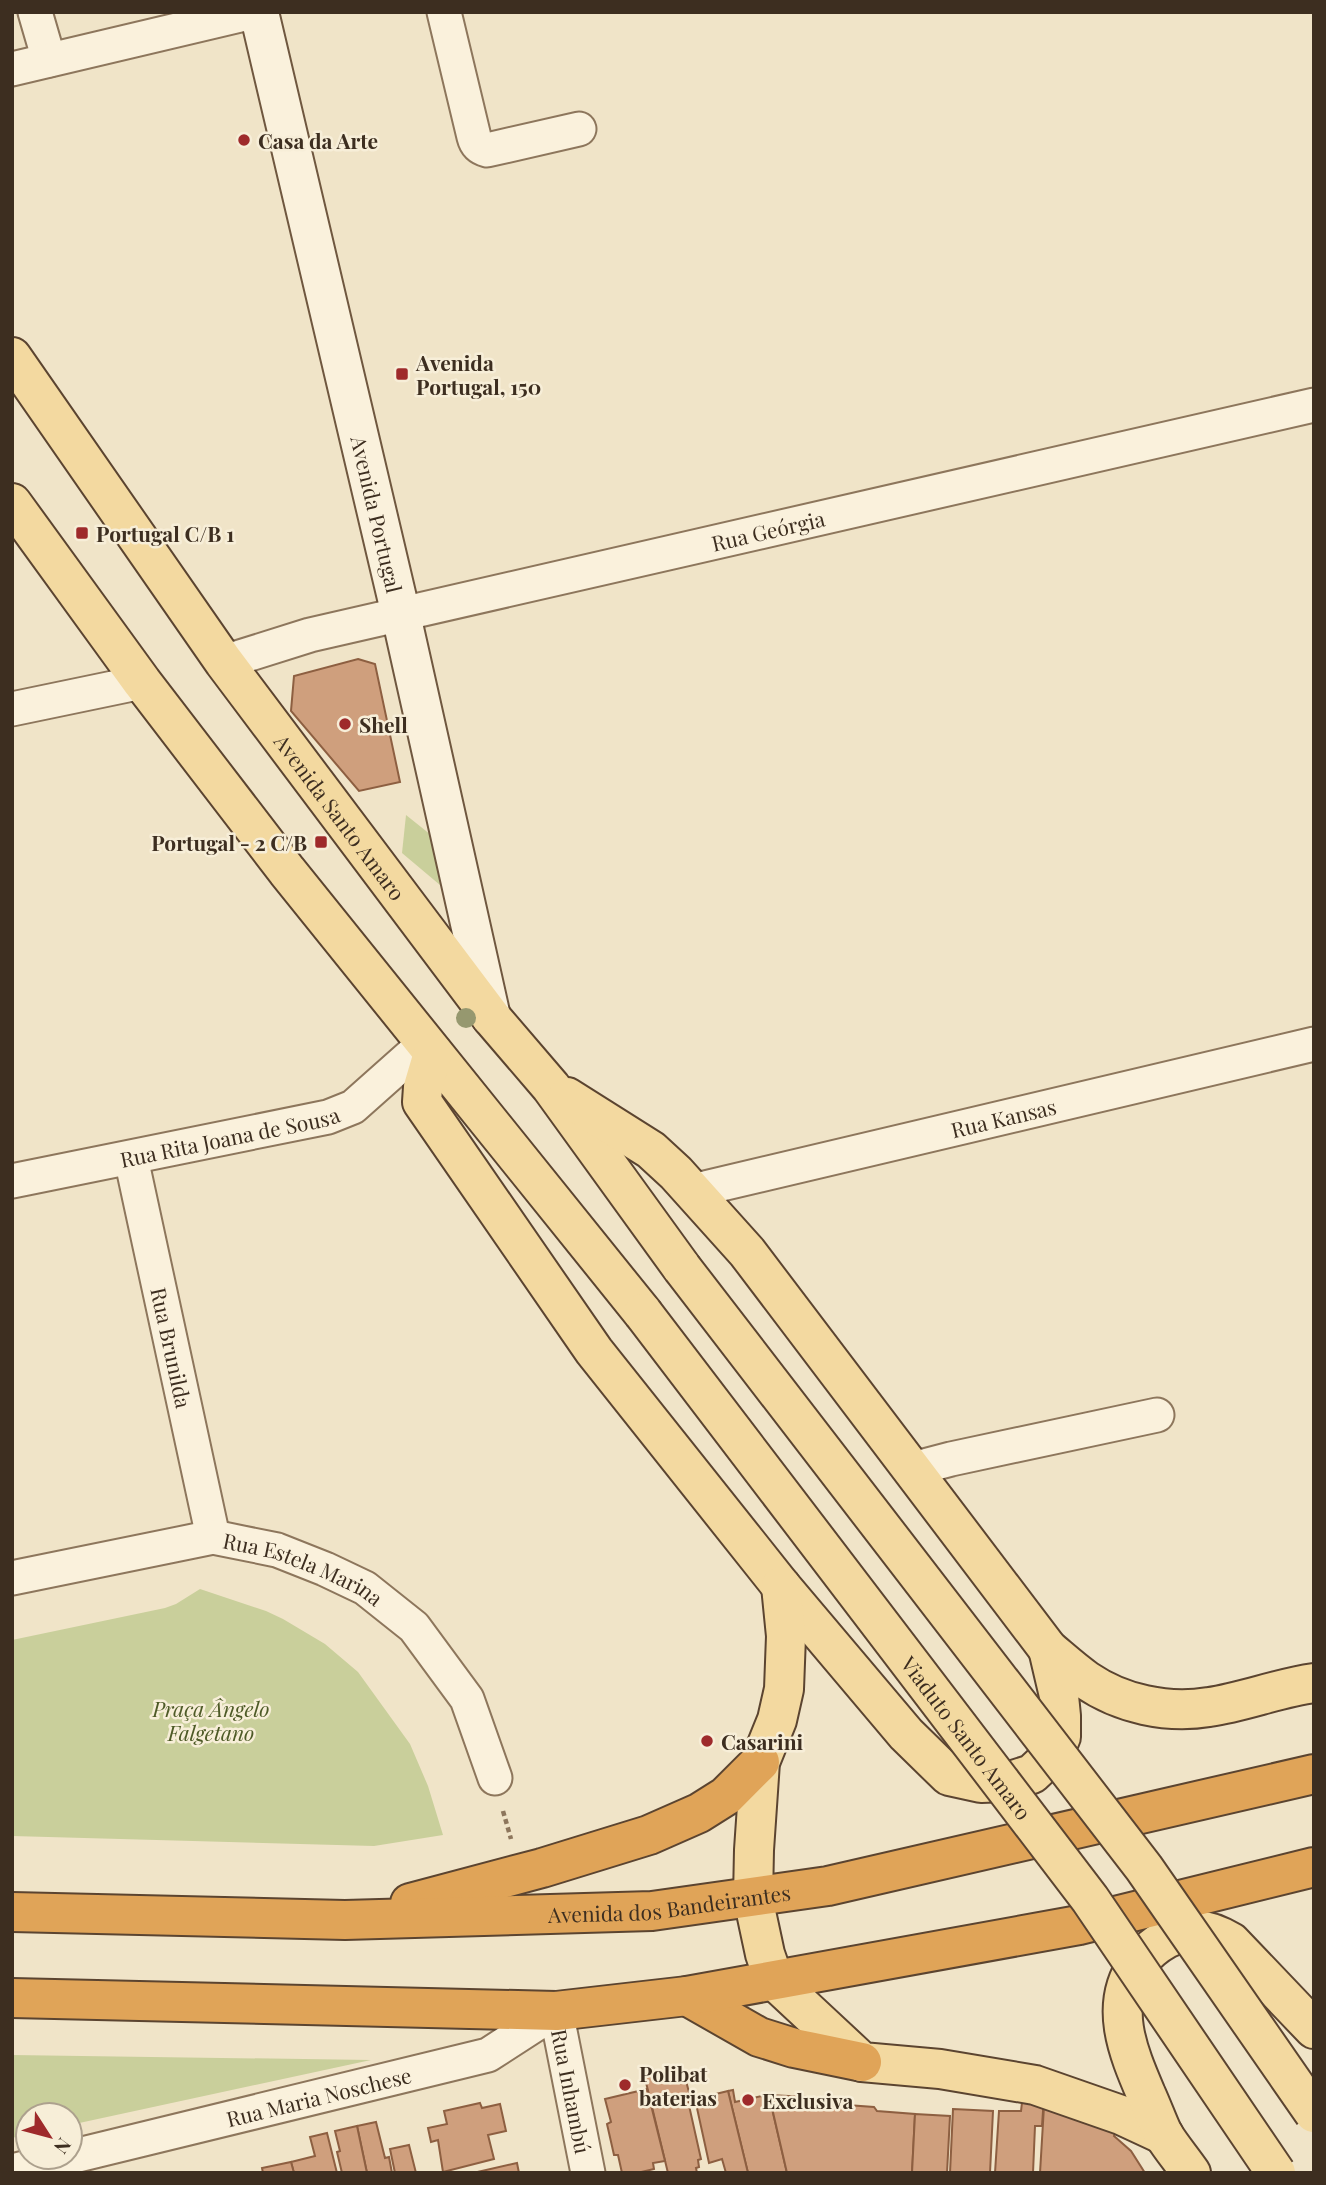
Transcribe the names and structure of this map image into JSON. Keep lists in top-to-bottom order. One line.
{"streets":{"highway":["Avenida dos Bandeirantes"],"main road":["Avenida Santo Amaro","Viaduto Santo Amaro"],"street":["Avenida Portugal","Rua Geórgia","Rua Kansas","Rua Rita Joana de Sousa","Rua Brunilda","Rua Estela Marina","Rua Inhambú","Rua Maria Noschese"]},"crossings":[["Avenida Portugal","Rua Geórgia"],["Avenida Portugal","Avenida Santo Amaro"],["Rua Geórgia","Avenida Santo Amaro"],["Rua Rita Joana de Sousa","Rua Brunilda"],["Rua Rita Joana de Sousa","Viaduto Santo Amaro"],["Rua Brunilda","Rua Estela Marina"],["Rua Inhambú","Rua Maria Noschese"]],"parks":["Praça Ângelo Falgetano"],"places":{"other":["Casa da Arte","Shell","Casarini","Polibat baterias","Exclusiva"],"transit":["Avenida Portugal, 150","Portugal C/B 1","Portugal - 2 C/B"]},"north":"bottom right"}
